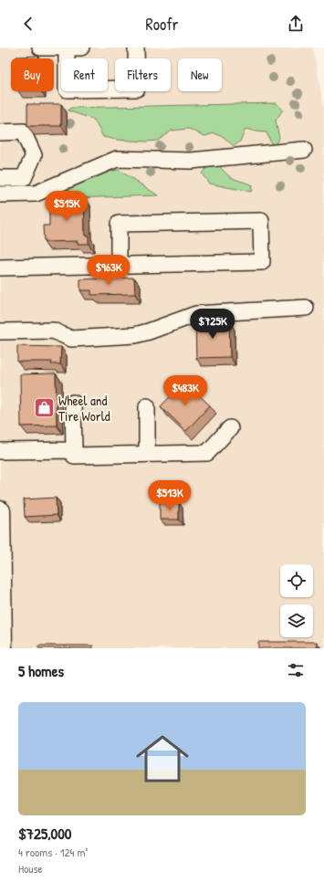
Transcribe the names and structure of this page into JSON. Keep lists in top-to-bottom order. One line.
{"places":{"shop":["Wheel and Tire World"]},"page":{"header":"Roofr","chip":["Buy","Rent","Filters","New"],"price":["$515K","$963K","$725K","$483K","$513K"],"heading":"5 homes","list":[{"name":"$725,000","note":"4 rooms · 124 m² · House"}]}}
